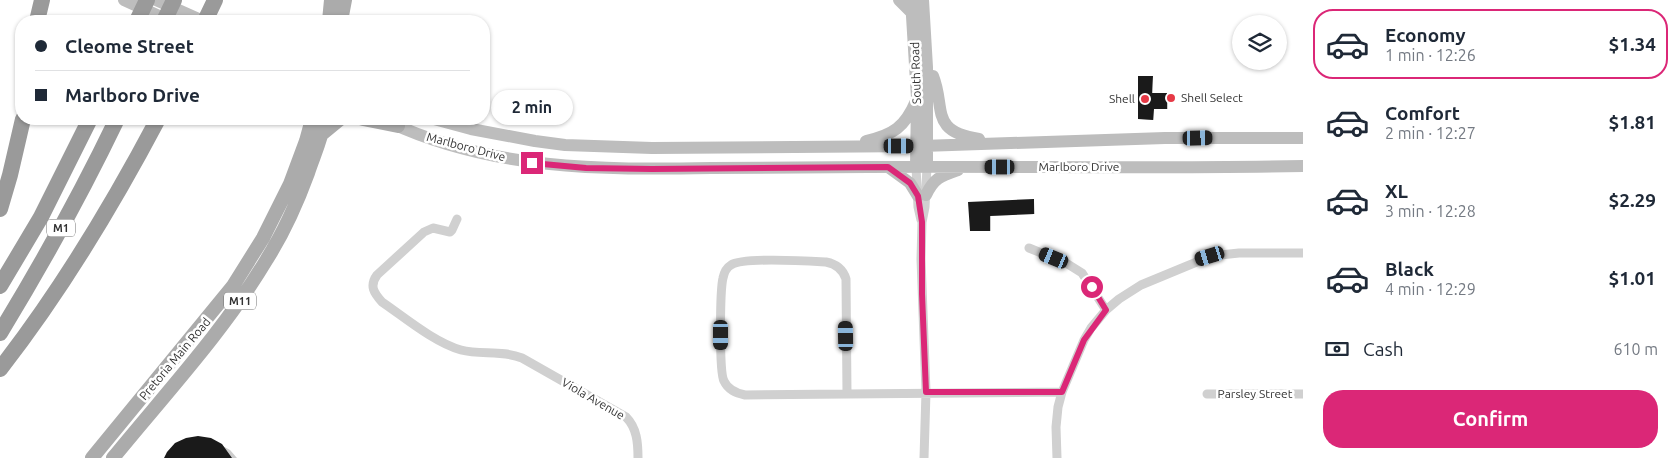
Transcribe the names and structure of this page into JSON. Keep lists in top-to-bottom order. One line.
{"streets":{"highway":["M1"],"main road":["South Road","Marlboro Drive","M11","Pretoria Main Road"],"street":["Parsley Street","Viola Avenue"]},"crossings":[["South Road","Marlboro Drive"]],"places":["Shell Select","Shell"],"page":{"list":[{"name":"Economy","note":"1 min · 12:26","value":"$1.34"},{"name":"Comfort","note":"2 min · 12:27","value":"$1.81"},{"name":"XL","note":"3 min · 12:28","value":"$2.29"},{"name":"Black","note":"4 min · 12:29","value":"$1.01"}],"banner":["Cleome Street","Marlboro Drive"],"bubble":"2 min","pay":["Cash","610 m"],"buttons":"Confirm"}}
